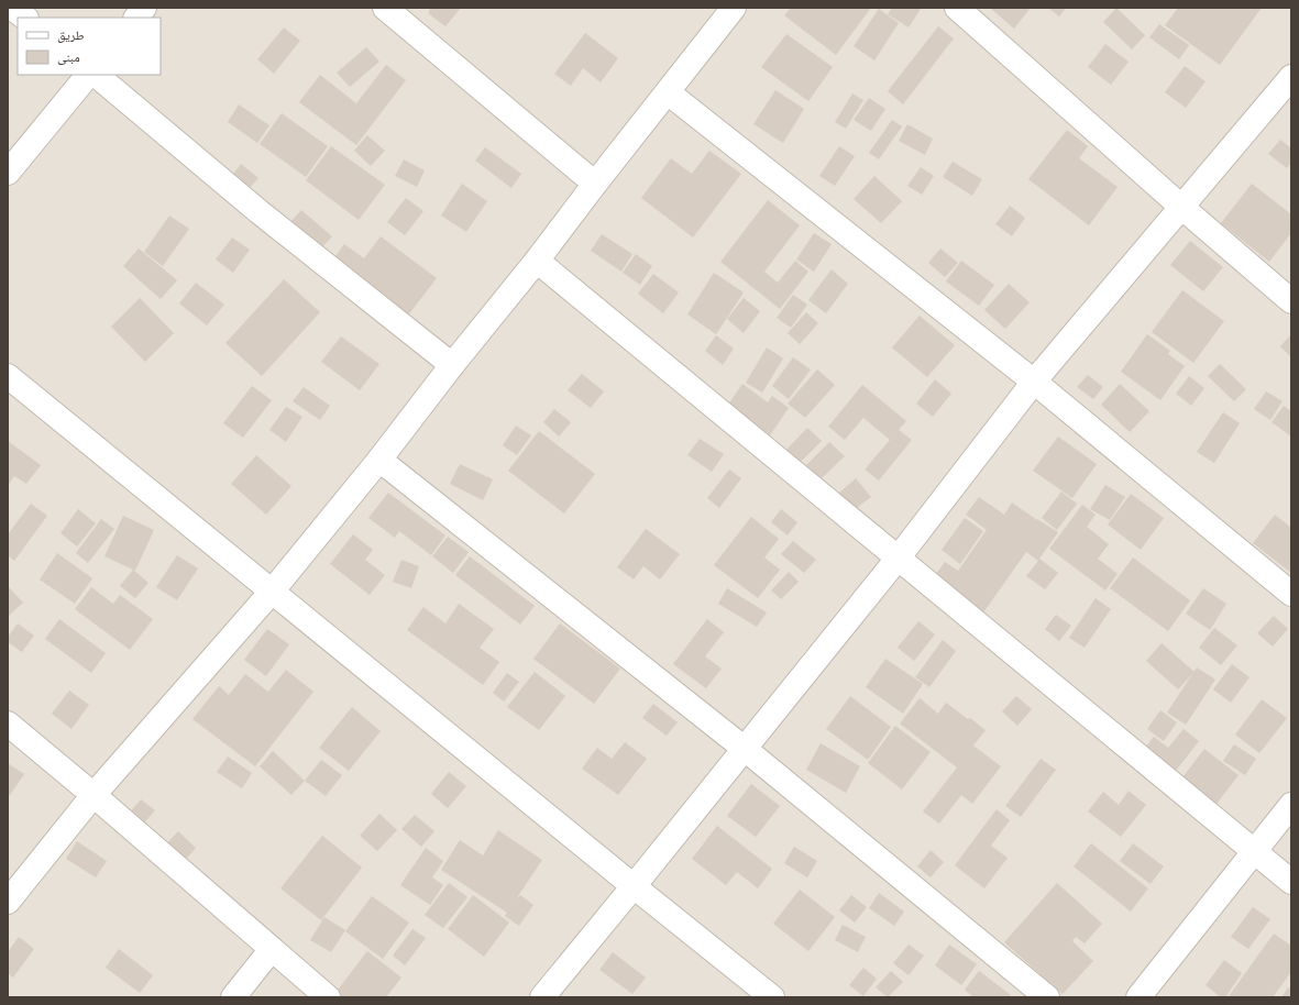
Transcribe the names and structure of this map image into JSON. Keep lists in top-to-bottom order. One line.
{"legend":["طريق","مبنى"]}
